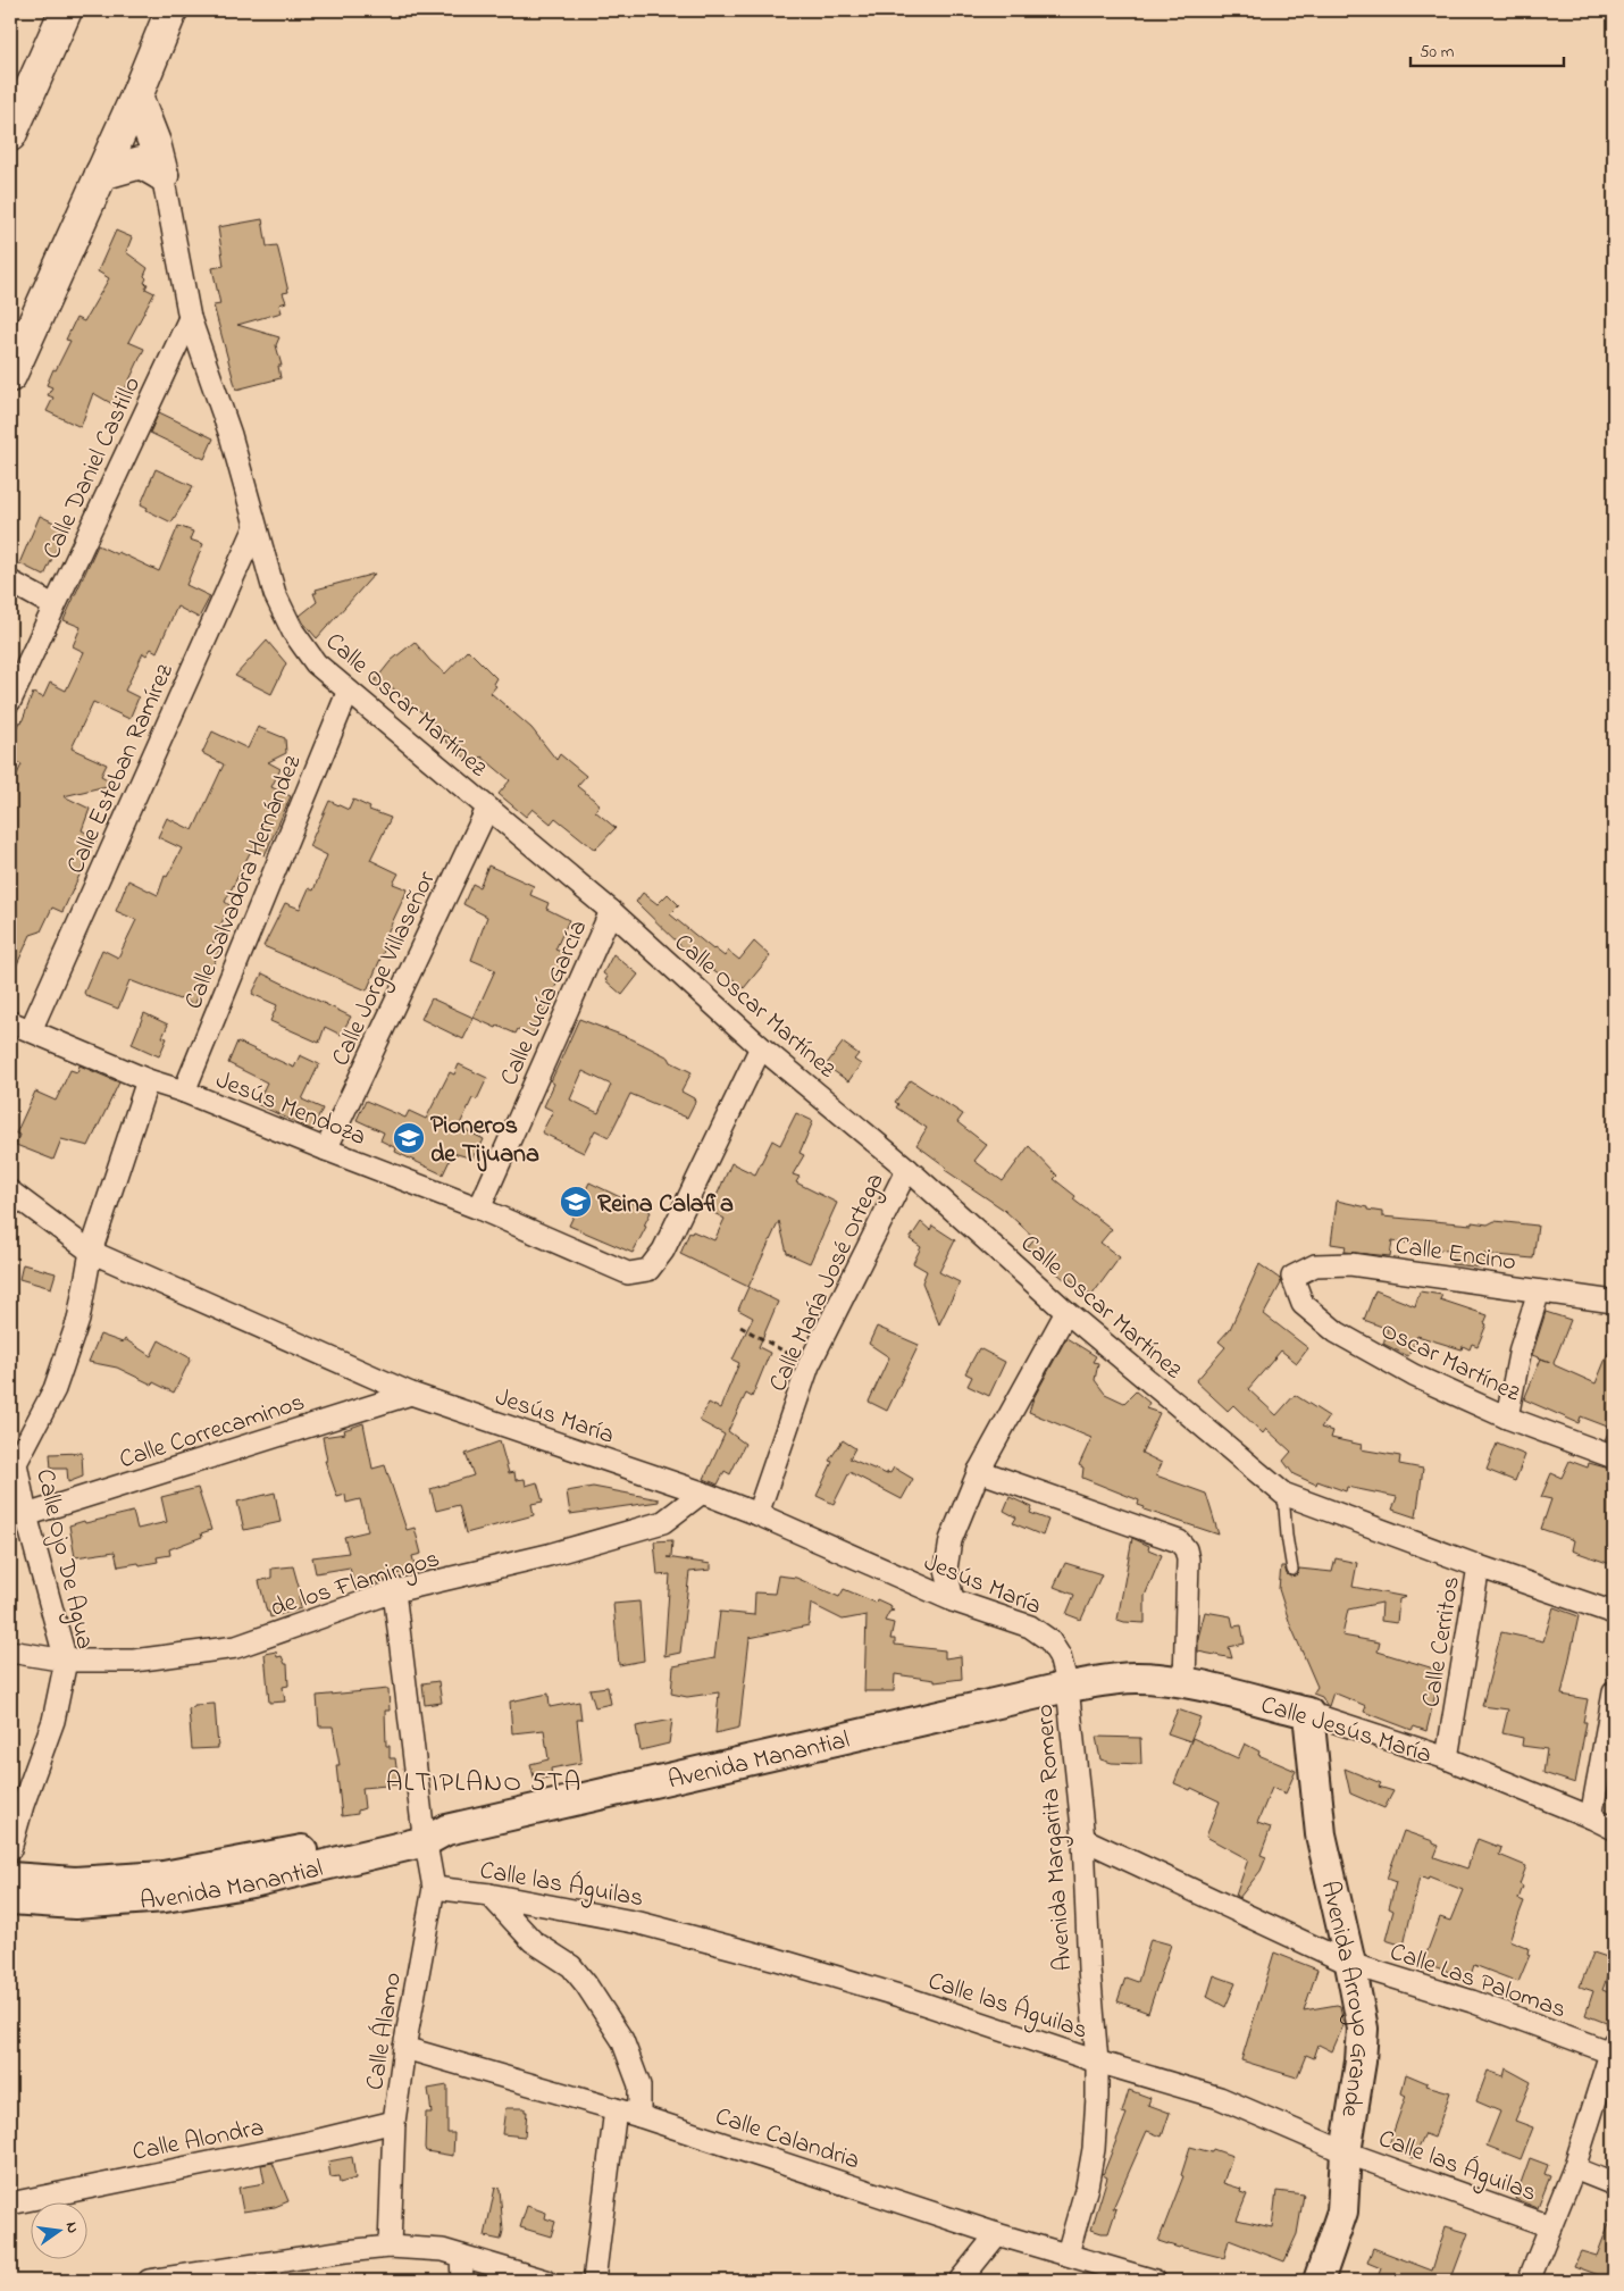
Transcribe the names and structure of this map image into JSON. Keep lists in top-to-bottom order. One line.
{"streets":{"street":["Calle Daniel Castillo","Calle Oscar Martínez","Calle Esteban Ramírez","Calle Salvadora Hernández","Calle Jorge Villaseñor","Calle Lucía García","Jesús Mendoza","Calle Encino","Calle María José Ortega","Oscar Martínez","Jesús María","Calle Correcaminos","Calle Ojo De Agua","de los Flamingos","Calle Cerritos","Calle Jesús María","Avenida Manantial","Avenida Margarita Romero","Calle las Águilas","Calle Las Palomas","Avenida Arroyo Grande","Calle Álamo","Calle Calandria","Calle Alondra"]},"crossings":[["Calle Daniel Castillo","Calle Oscar Martínez"],["Calle Oscar Martínez","Calle Esteban Ramírez"],["Calle Oscar Martínez","Calle Salvadora Hernández"],["Calle Oscar Martínez","Calle Jorge Villaseñor"],["Calle Oscar Martínez","Calle Lucía García"],["Calle Oscar Martínez","Jesús Mendoza"],["Calle Oscar Martínez","Calle María José Ortega"],["Calle Oscar Martínez","Calle Cerritos"],["Calle Esteban Ramírez","Jesús Mendoza"],["Calle Salvadora Hernández","Jesús Mendoza"],["Calle Jorge Villaseñor","Jesús Mendoza"],["Calle Lucía García","Jesús Mendoza"],["Jesús Mendoza","Calle Ojo De Agua"],["Calle Encino","Oscar Martínez"],["Calle María José Ortega","Jesús María"],["Jesús María","Calle Correcaminos"],["Jesús María","Calle Ojo De Agua"],["Jesús María","de los Flamingos"],["Jesús María","Calle Jesús María"],["Jesús María","Avenida Manantial"],["Jesús María","Avenida Margarita Romero"],["Calle Correcaminos","Calle Ojo De Agua"],["Calle Ojo De Agua","de los Flamingos"],["de los Flamingos","Calle Álamo"],["Calle Cerritos","Calle Jesús María"],["Calle Jesús María","Avenida Manantial"],["Calle Jesús María","Avenida Margarita Romero"],["Calle Jesús María","Avenida Arroyo Grande"],["Avenida Manantial","Avenida Margarita Romero"],["Avenida Manantial","Calle Álamo"],["Avenida Margarita Romero","Calle las Águilas"],["Avenida Margarita Romero","Calle Las Palomas"],["Avenida Margarita Romero","Calle Calandria"],["Calle las Águilas","Avenida Arroyo Grande"],["Calle las Águilas","Calle Álamo"],["Calle Las Palomas","Avenida Arroyo Grande"],["Calle Álamo","Calle Calandria"],["Calle Álamo","Calle Alondra"]],"districts":["ALTIPLANO 5TA"],"places":{"school or university":["Pioneros de Tijuana","Reina Calafia"]},"scale_bar":"50 m","north":"right"}
